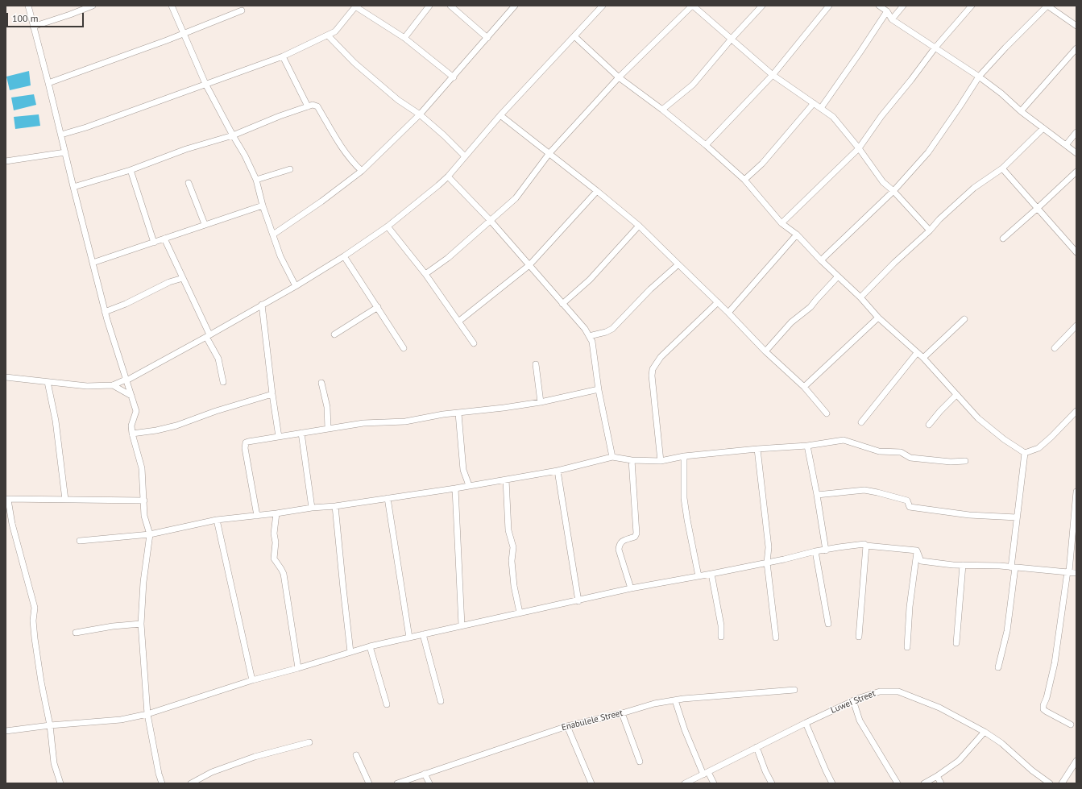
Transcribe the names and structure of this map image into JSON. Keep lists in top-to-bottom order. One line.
{"streets":{"street":["Luwei Street","Enabulele Street"]},"scale_bar":"100 m"}
